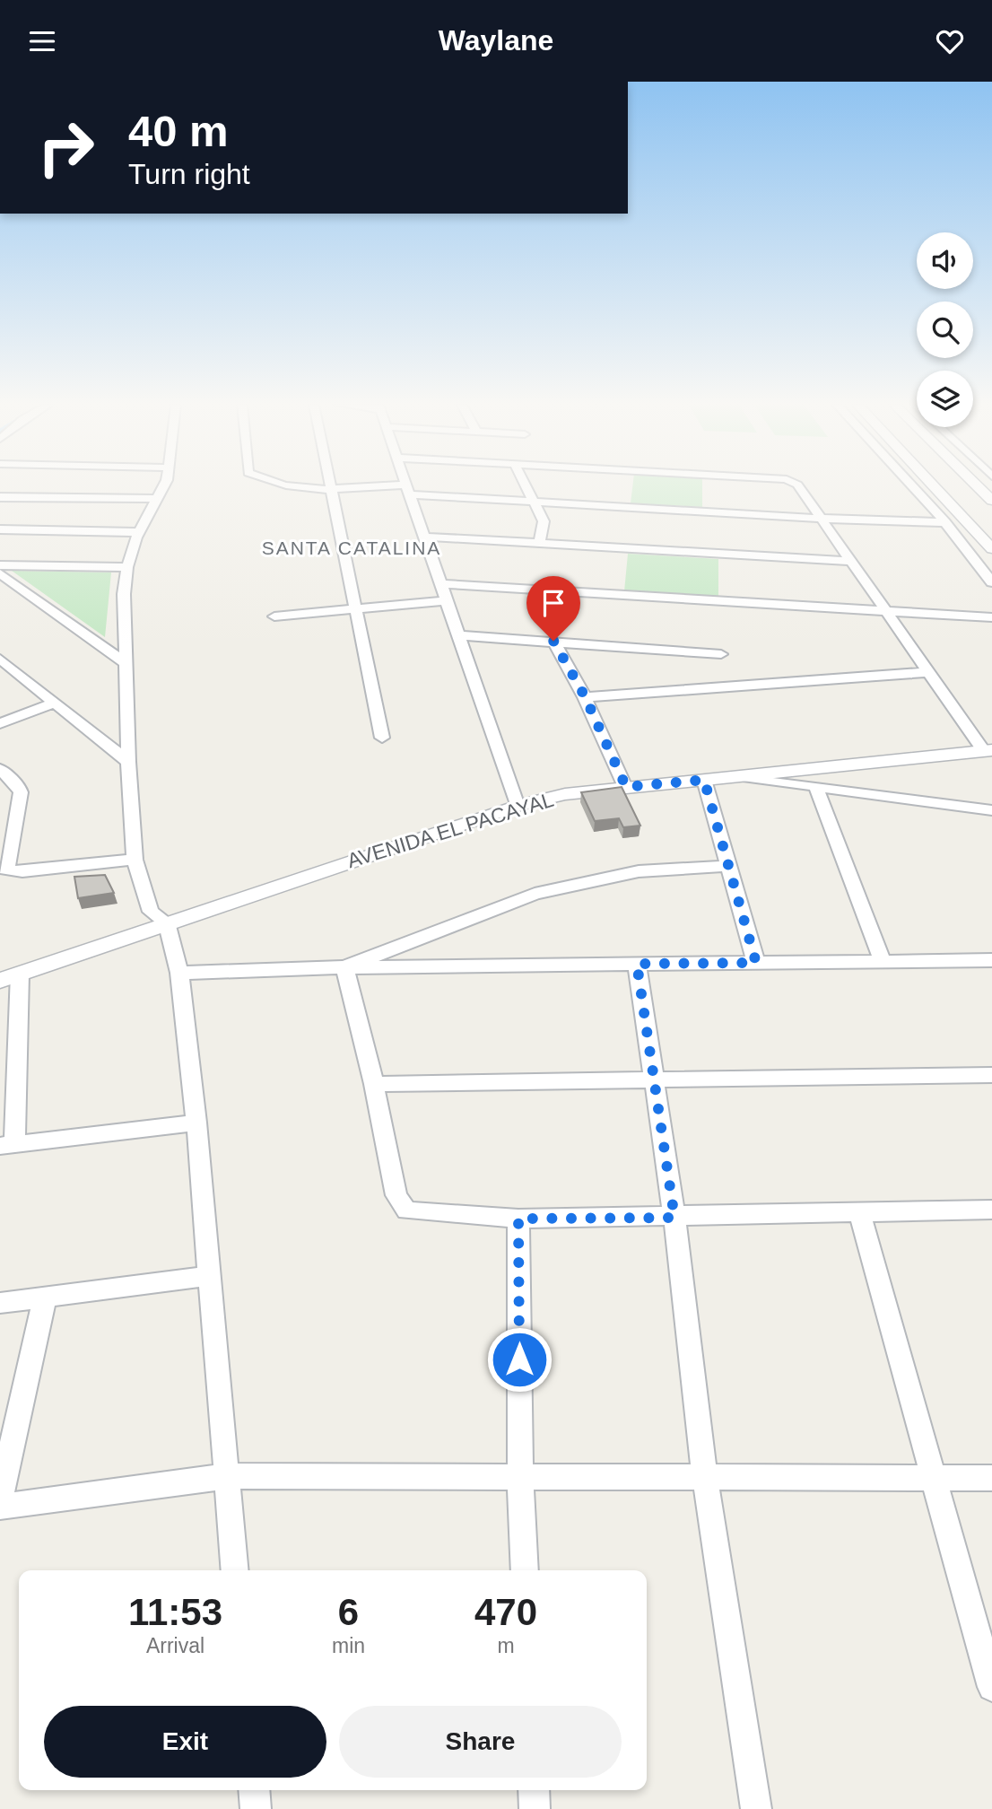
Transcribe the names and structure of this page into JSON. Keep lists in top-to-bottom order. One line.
{"streets":{"street":["AVENIDA EL PACAYAL"]},"districts":["SANTA CATALINA"],"page":{"header":"Waylane","turn":["40 m","Turn right"],"eta":["11:53","Arrival","6","min","470","m"],"buttons":["Exit","Share"]}}
